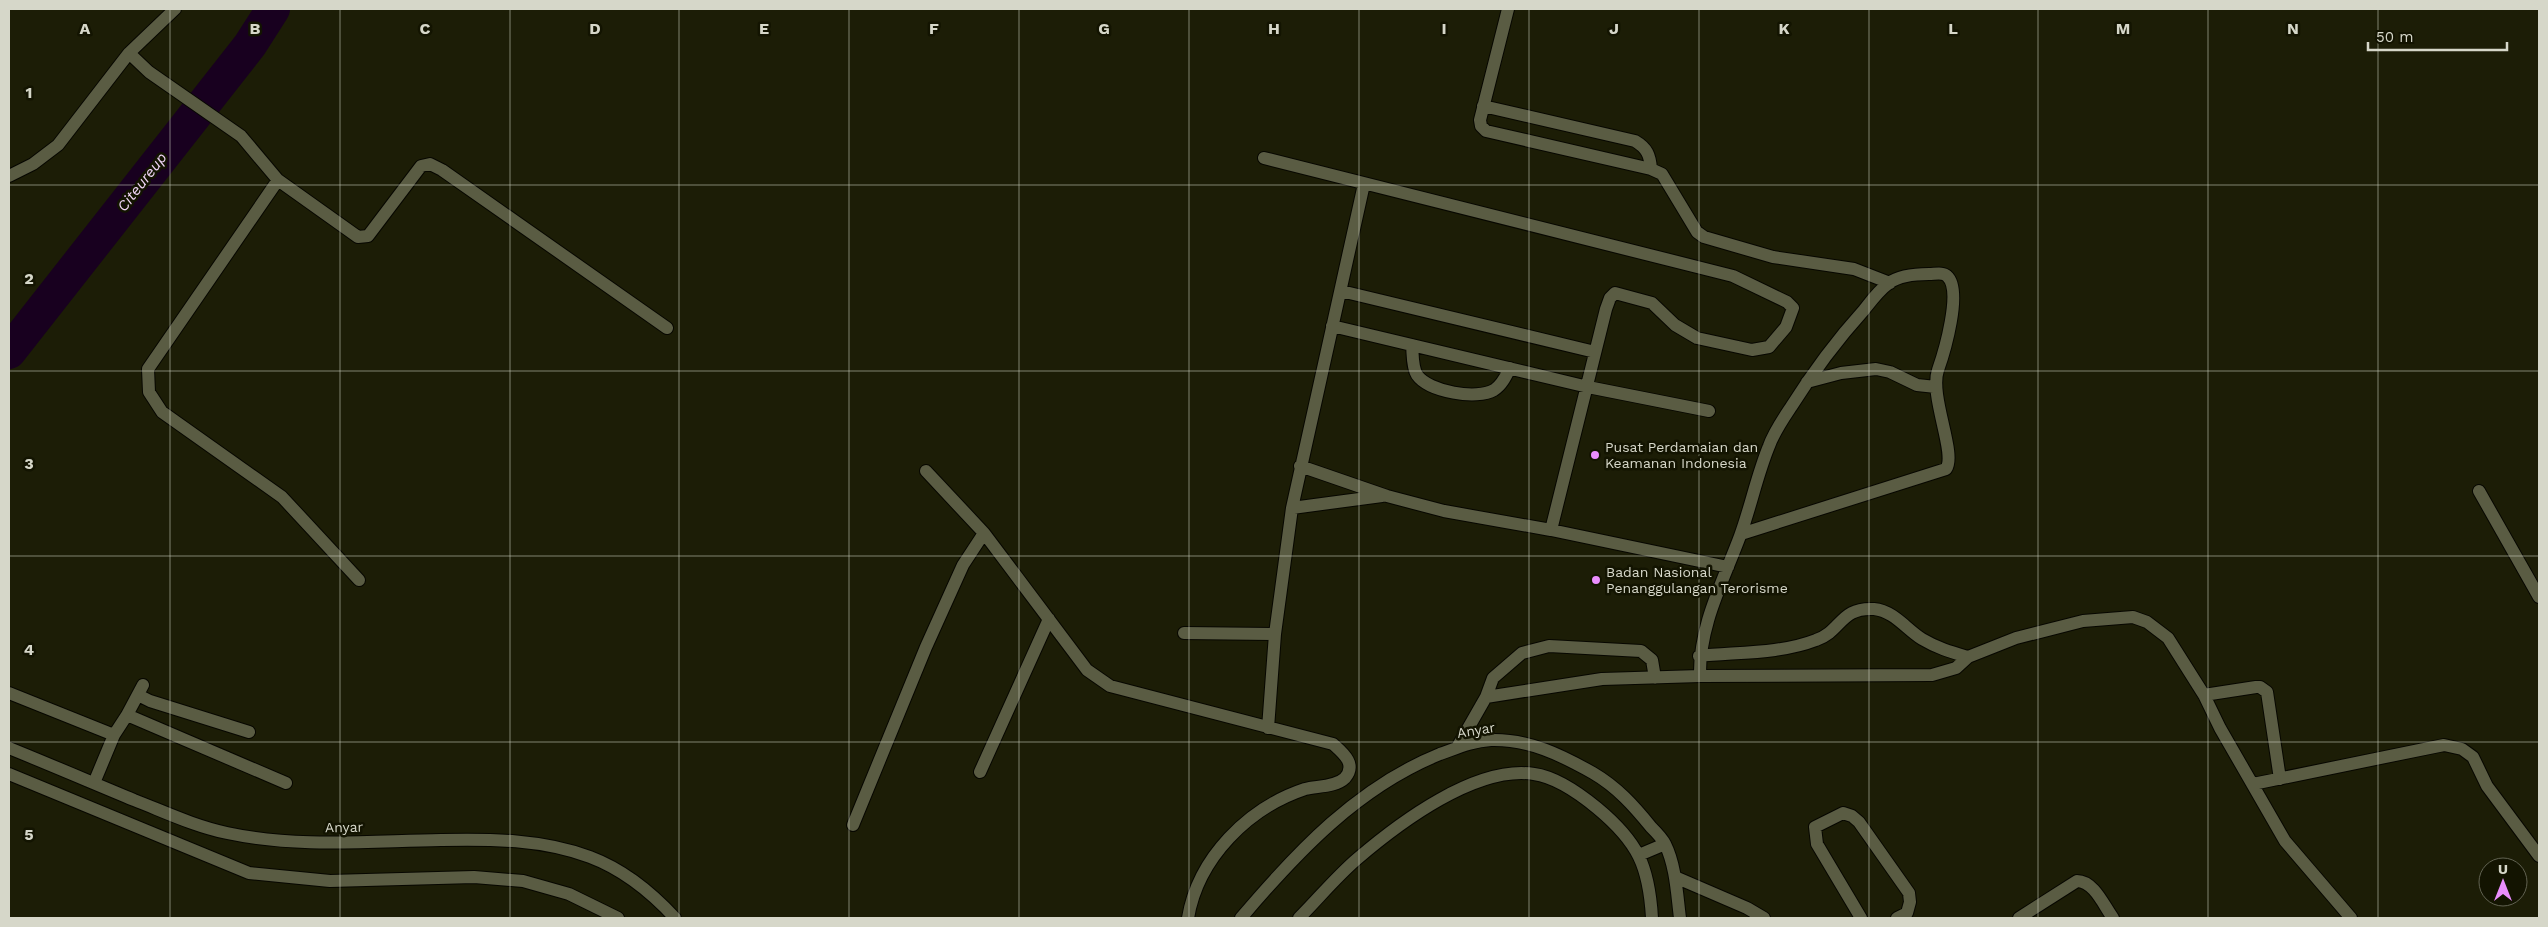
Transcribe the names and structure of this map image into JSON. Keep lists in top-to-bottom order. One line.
{"streets":{"street":["Anyar"]},"water":["Citeureup"],"places":["Pusat Perdamaian dan Keamanan Indonesia","Badan Nasional Penanggulangan Terorisme"],"scale_bar":"50 m","north":"top","grid":{"columns":["A","B","C","D","E","F","G","H","I","J","K","L","M","N"],"rows":["1","2","3","4","5"]}}
